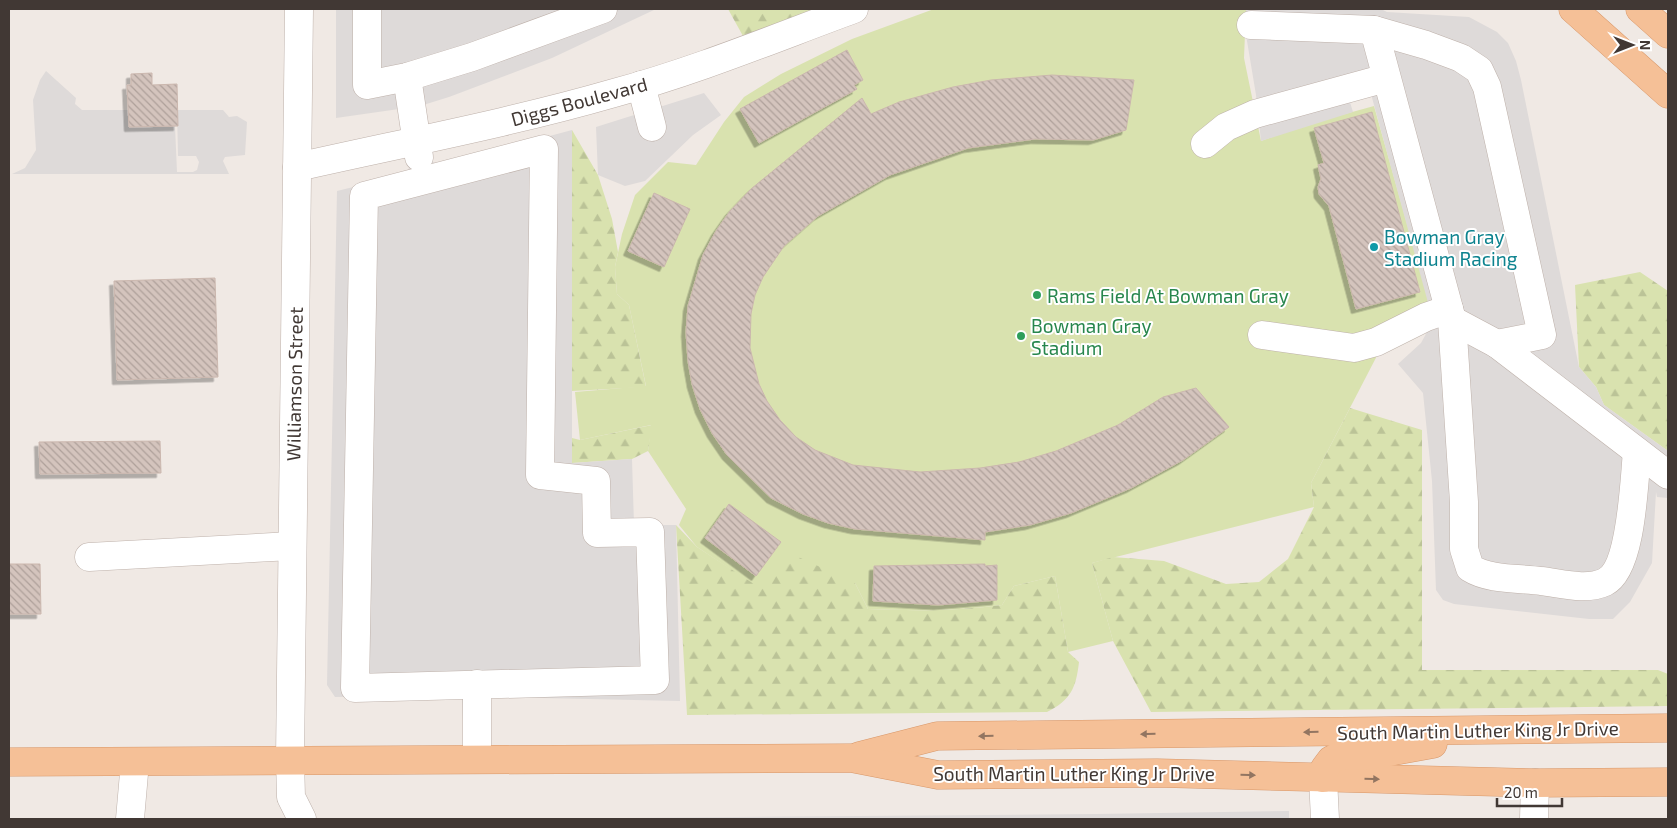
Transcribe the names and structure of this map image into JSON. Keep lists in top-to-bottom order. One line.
{"streets":{"main road":["South Martin Luther King Jr Drive"],"street":["Diggs Boulevard","Williamson Street"]},"crossings":[["Diggs Boulevard","Williamson Street"]],"places":["Bowman Gray Stadium Racing","Rams Field At Bowman Gray","Bowman Gray Stadium"],"scale_bar":"20 m","north":"right"}
